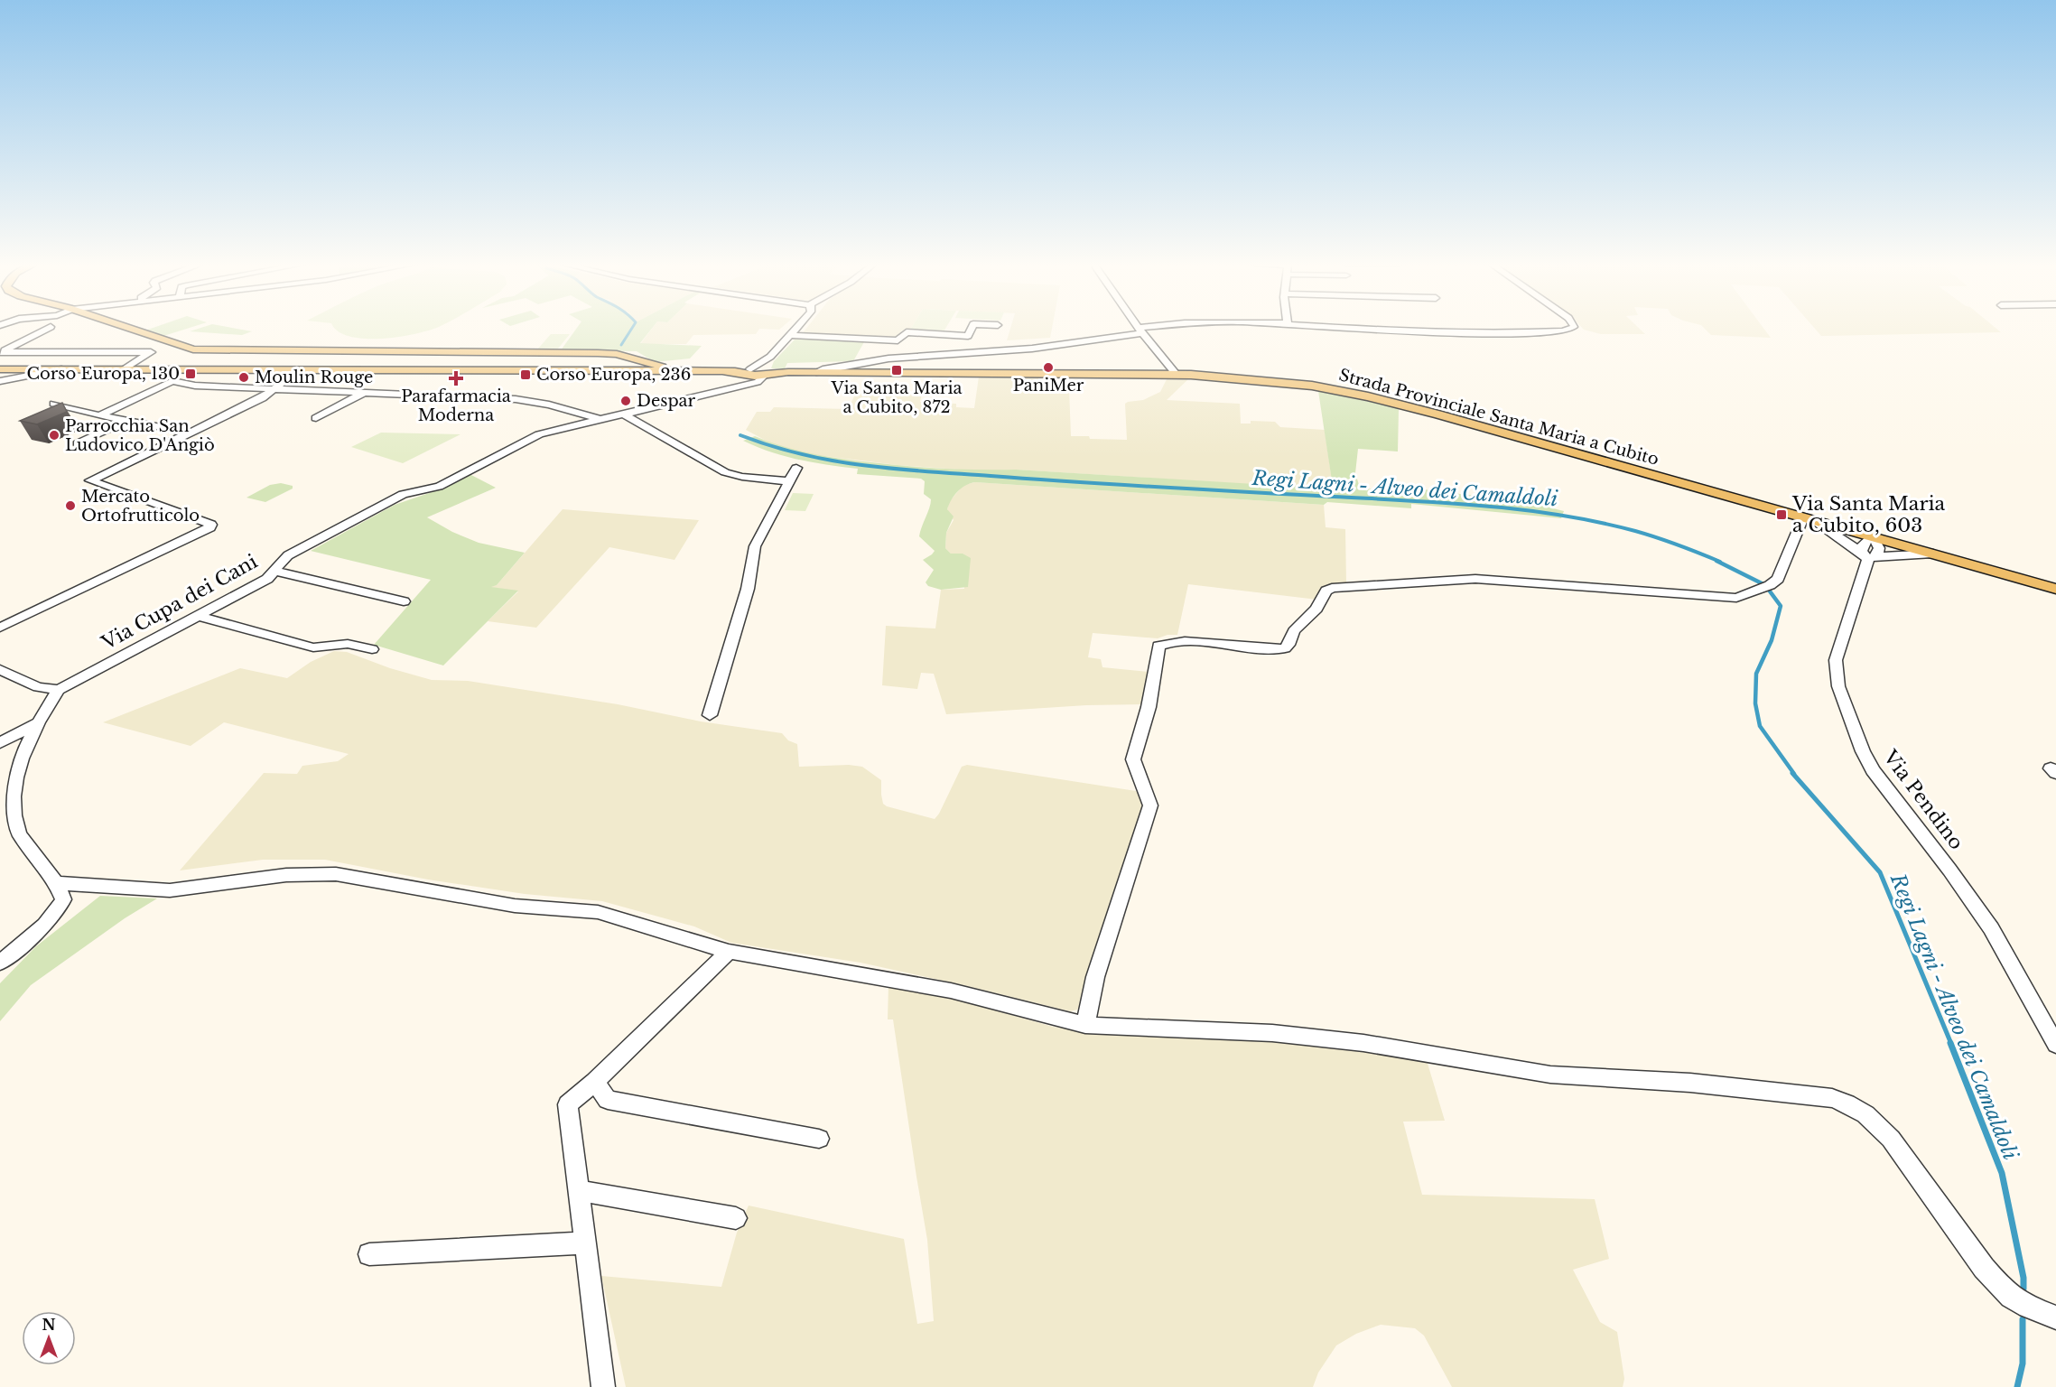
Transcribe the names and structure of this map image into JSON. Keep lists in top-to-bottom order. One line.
{"streets":{"main road":["Strada Provinciale Santa Maria a Cubito"],"street":["Via Cupa dei Cani","Via Pendino"]},"crossings":[["Strada Provinciale Santa Maria a Cubito","Via Cupa dei Cani"],["Strada Provinciale Santa Maria a Cubito","Via Pendino"]],"water":["Regi Lagni - Alveo dei Camaldoli"],"places":{"other":["PaniMer","Moulin Rouge","Despar","Parrocchia San Ludovico D'Angiò","Mercato Ortofrutticolo"],"transit":["Via Santa Maria a Cubito, 872","Corso Europa, 130","Corso Europa, 236","Via Santa Maria a Cubito, 603"],"health":["Parafarmacia Moderna"]},"north":"top"}
